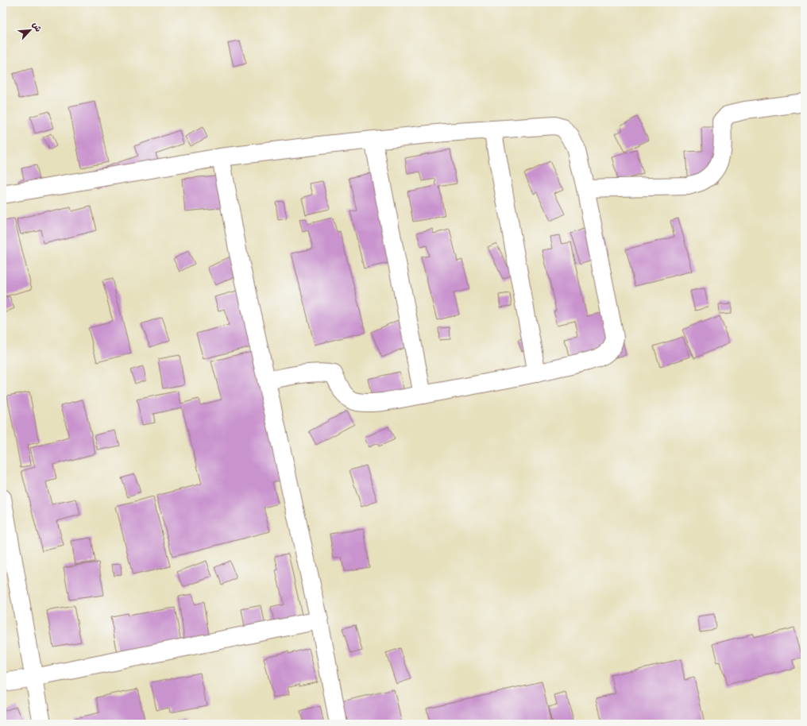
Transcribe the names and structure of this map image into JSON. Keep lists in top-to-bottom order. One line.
{"north":"top right"}
